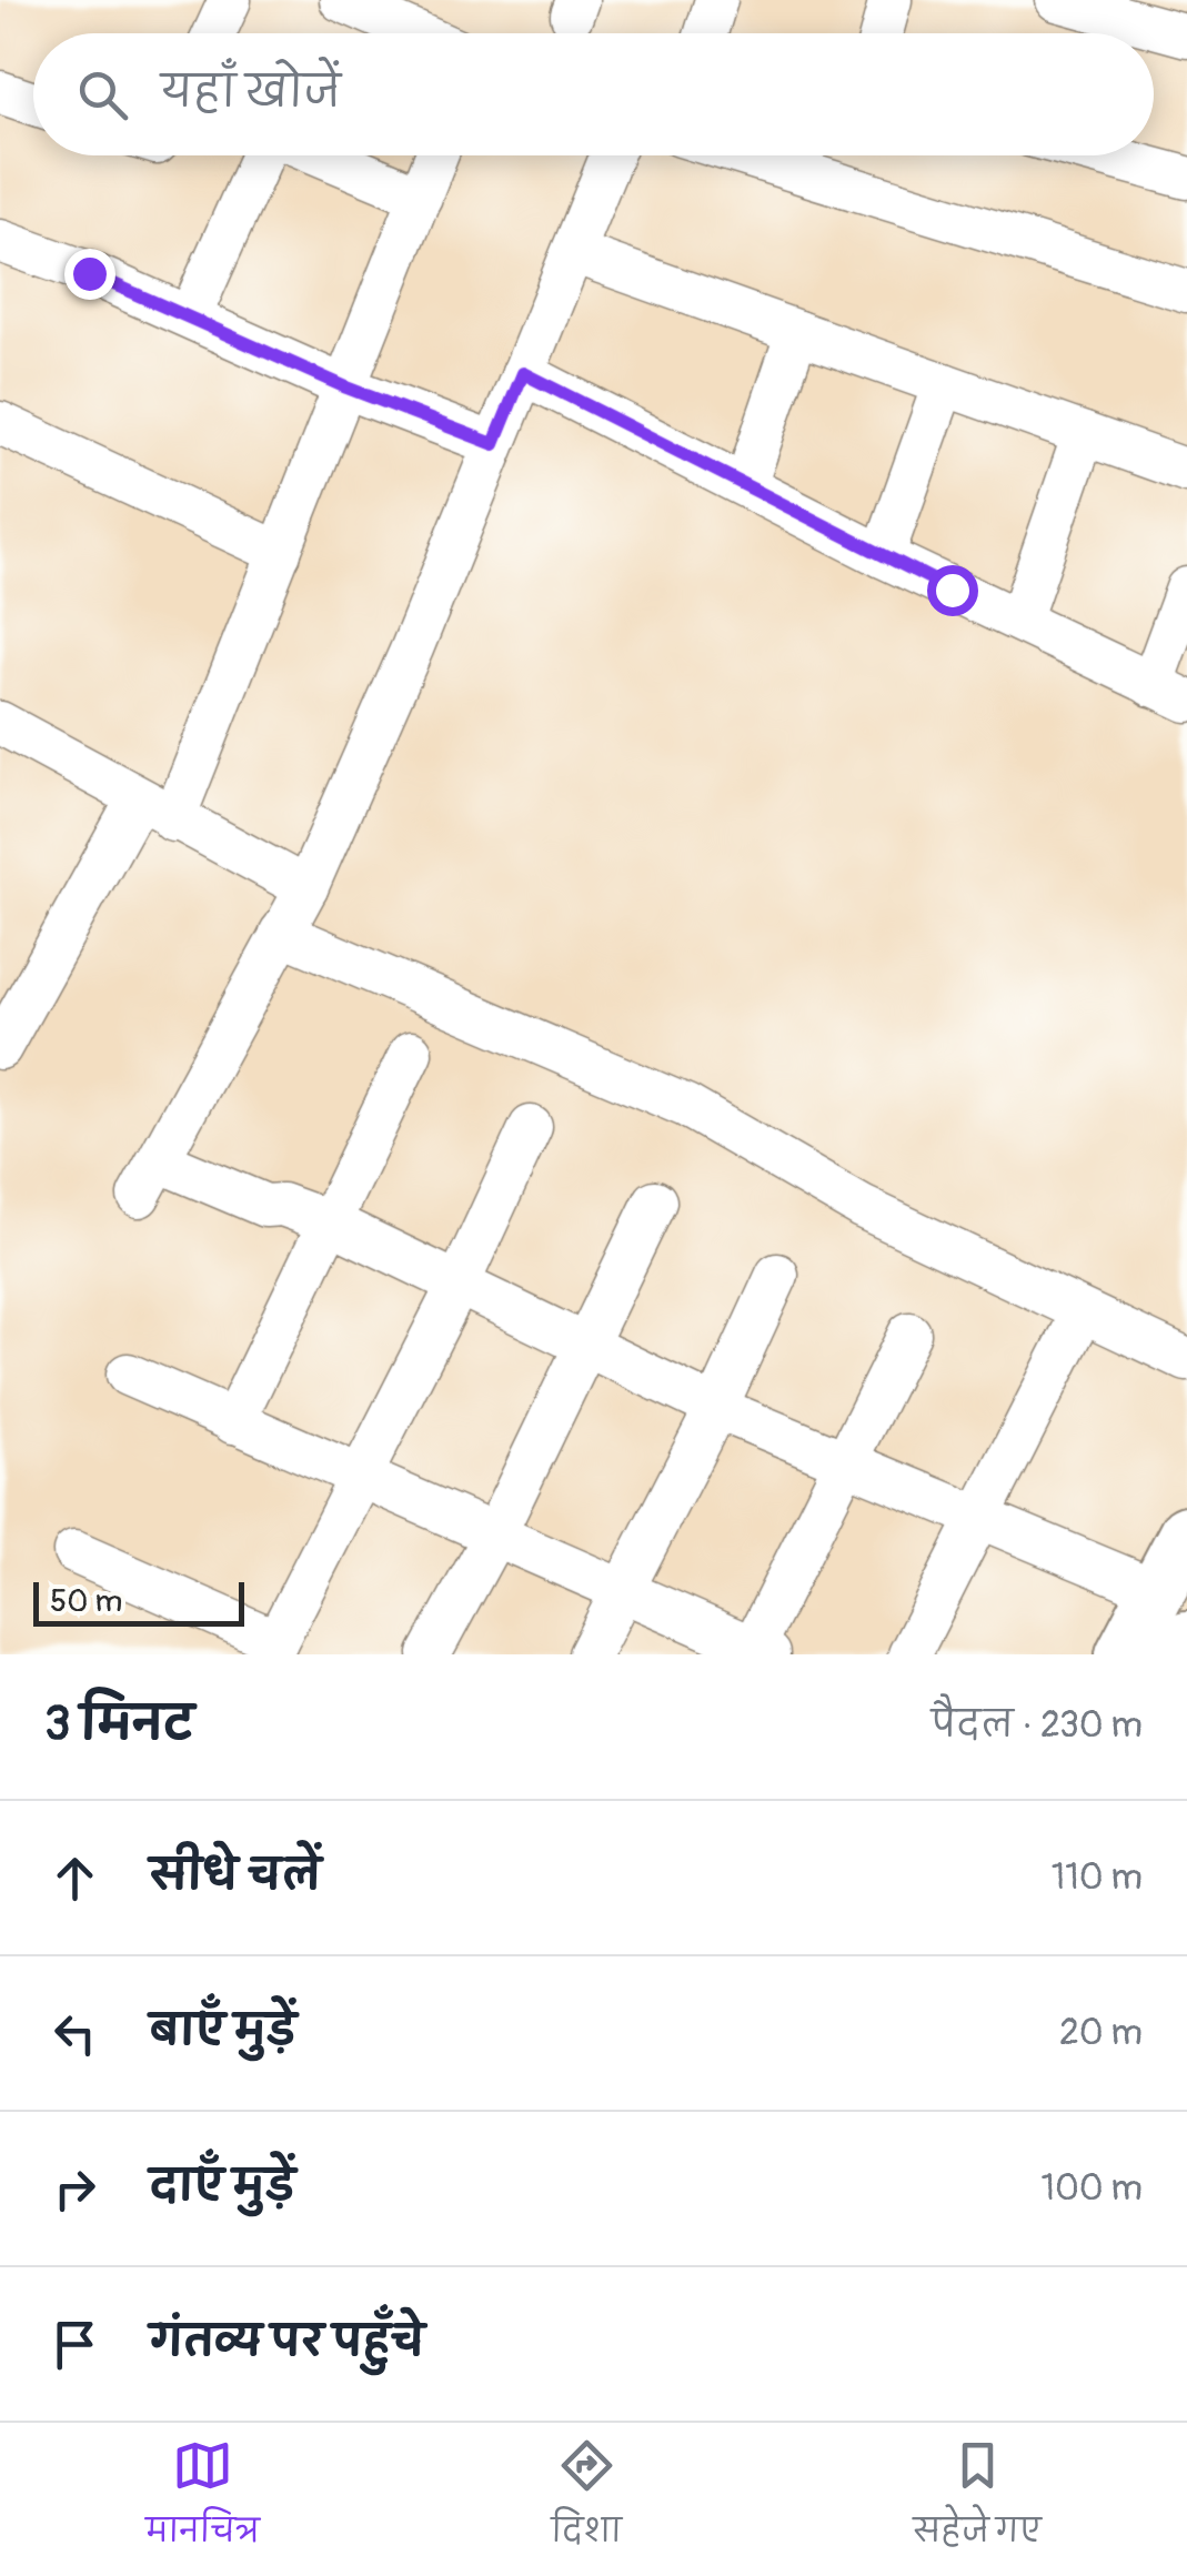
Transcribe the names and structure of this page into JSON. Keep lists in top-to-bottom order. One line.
{"scale_bar":"50 m","page":{"search":"यहाँ खोजें","scale":"50 m","heading":["3 मिनट","पैदल · 230 m"],"list":[["सीधे चलें","110 m"],["बाएँ मुड़ें","20 m"],["दाएँ मुड़ें","100 m"],"गंतव्य पर पहुँचे"],"nav":["मानचित्र","दिशा","सहेजे गए"]}}
